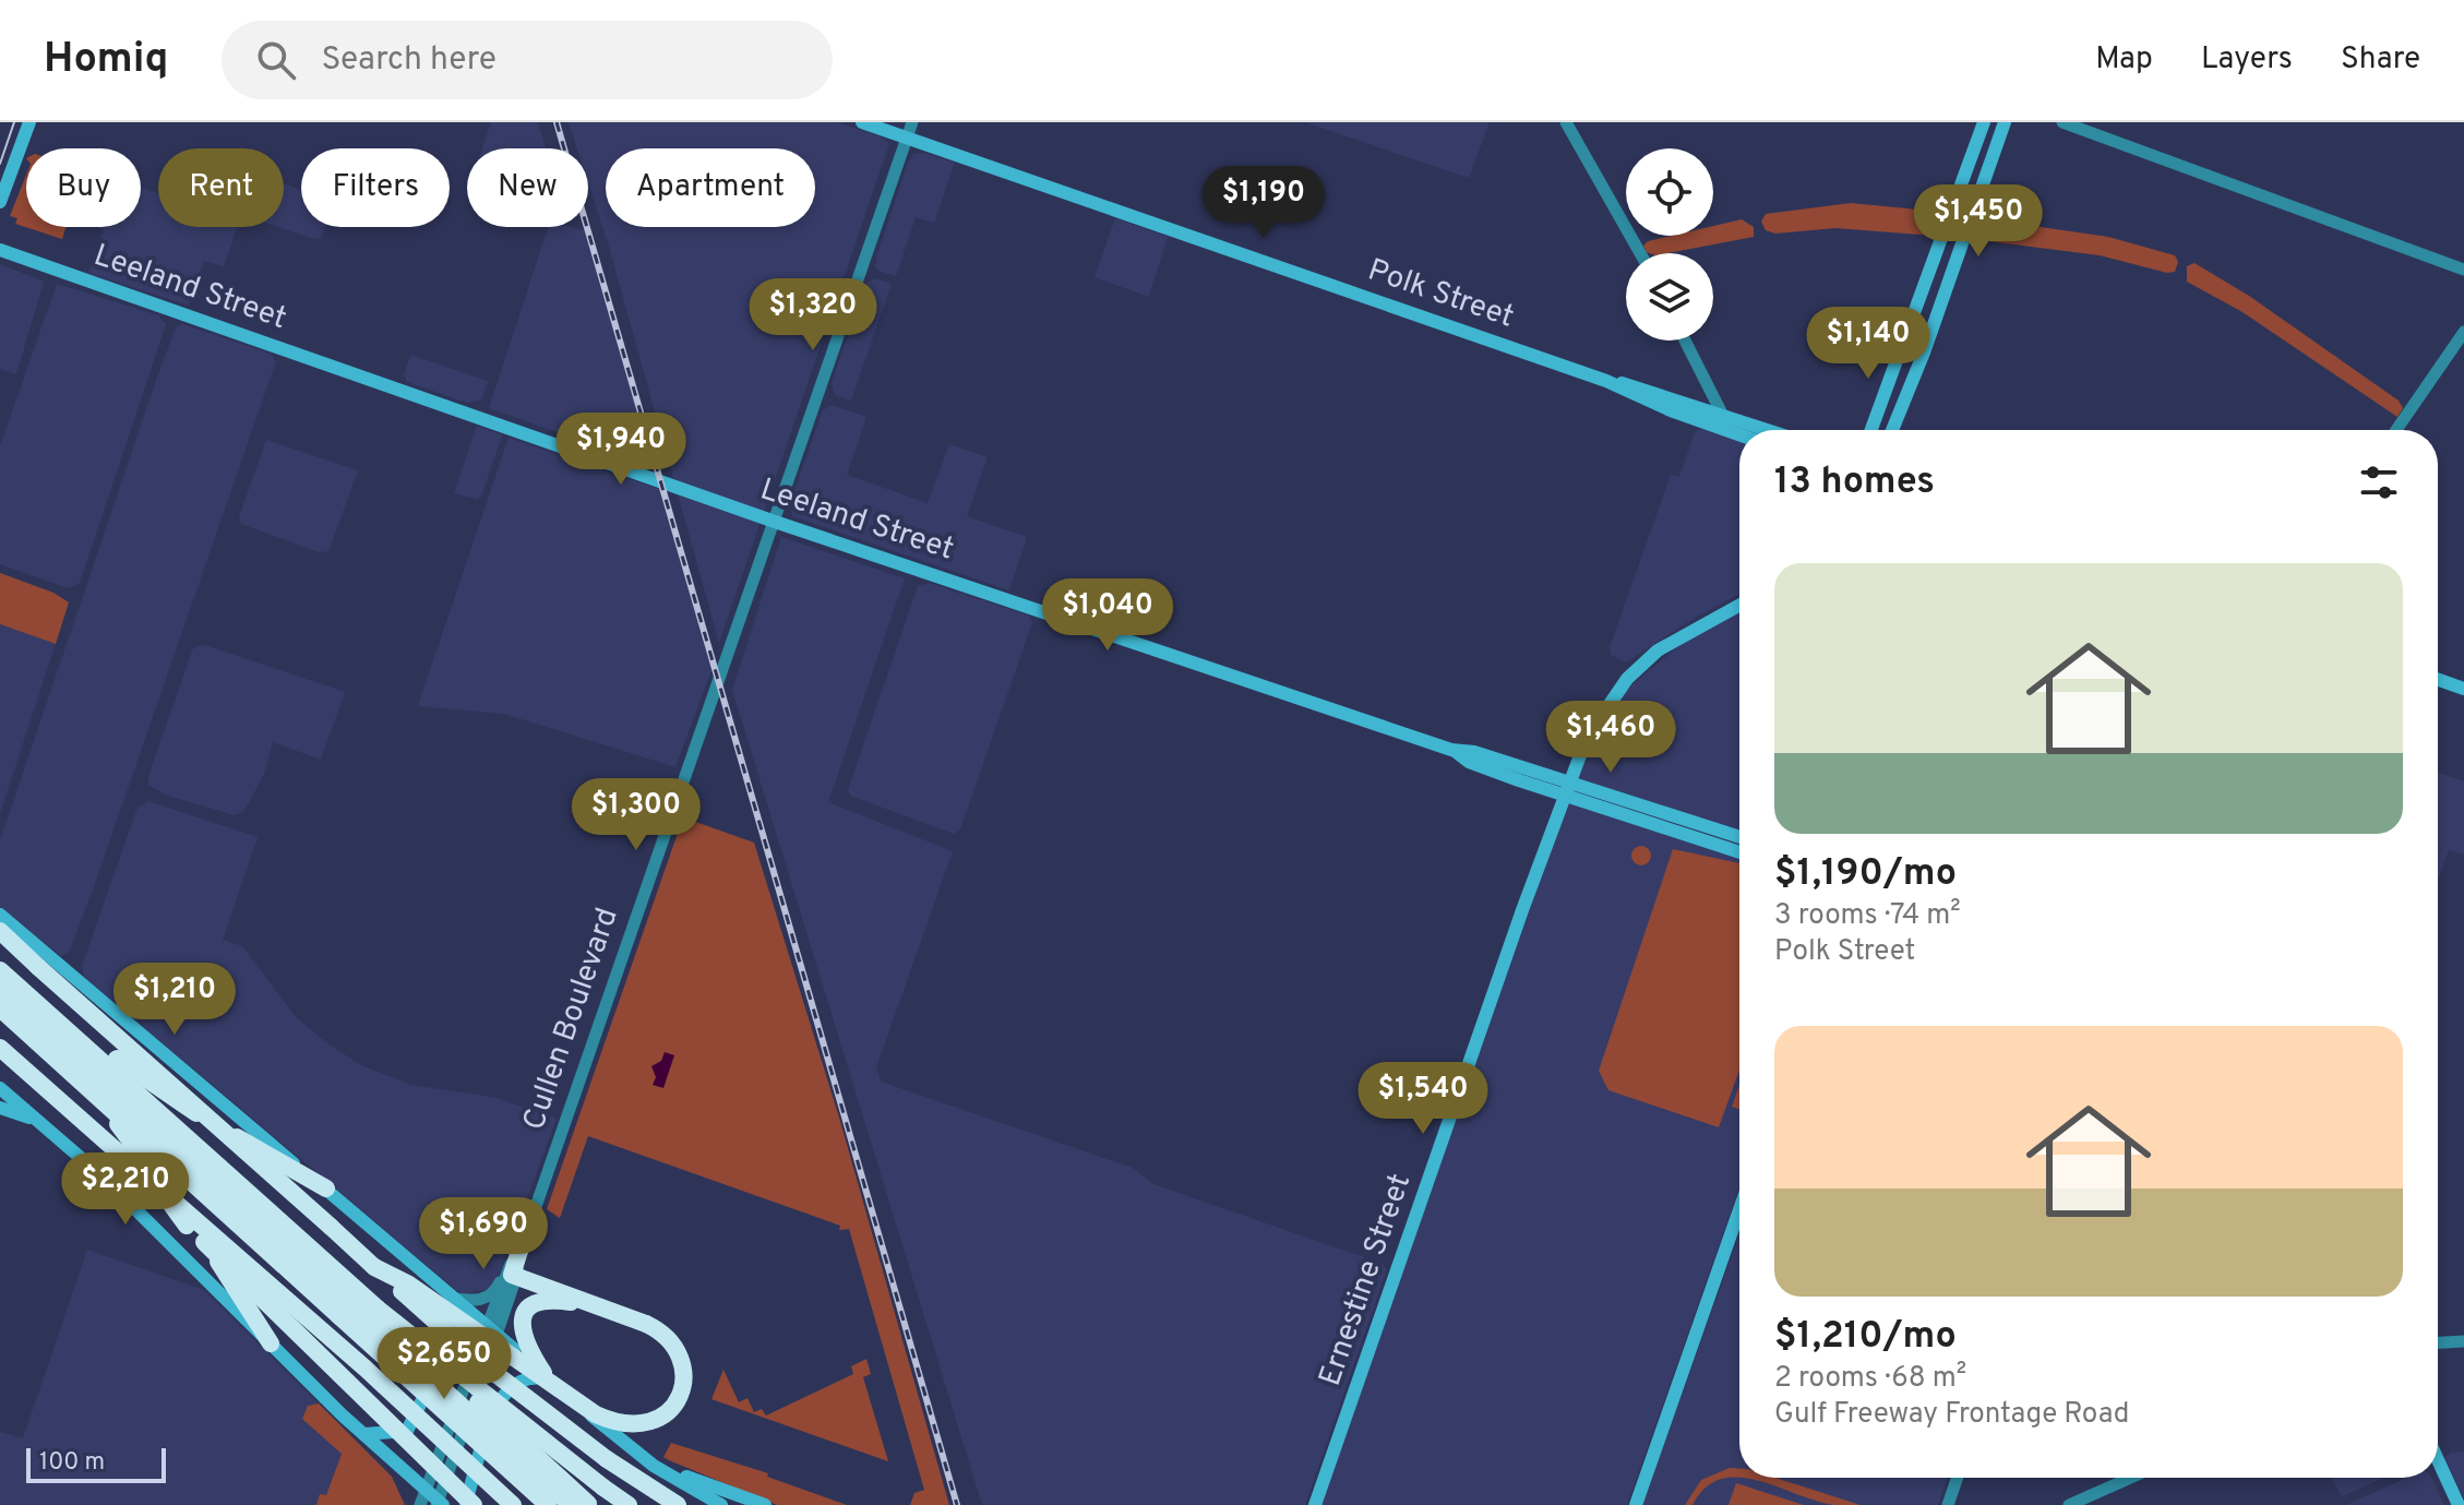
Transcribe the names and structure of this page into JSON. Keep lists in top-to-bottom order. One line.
{"streets":{"main road":["Leeland Street","Polk Street","Ernestine Street"],"street":["Cullen Boulevard"]},"crossings":[["Leeland Street","Cullen Boulevard"],["Leeland Street","Ernestine Street"],["Polk Street","Cullen Boulevard"]],"scale_bar":"100 m","page":{"header":"Homiq","search":"Search here","nav":["Map","Layers","Share"],"chip":["Buy","Rent","Filters","New","Apartment"],"price":["$1,190","$1,450","$1,320","$1,140","$1,940","$1,040","$1,460","$1,300","$1,210","$1,540","$2,210","$1,690","$2,650"],"heading":"13 homes","list":[{"name":"$1,190/mo","note":"3 rooms · 74 m² · Polk Street"},{"name":"$1,210/mo","note":"2 rooms · 68 m² · Gulf Freeway Frontage Road"}],"scale":"100 m"}}
